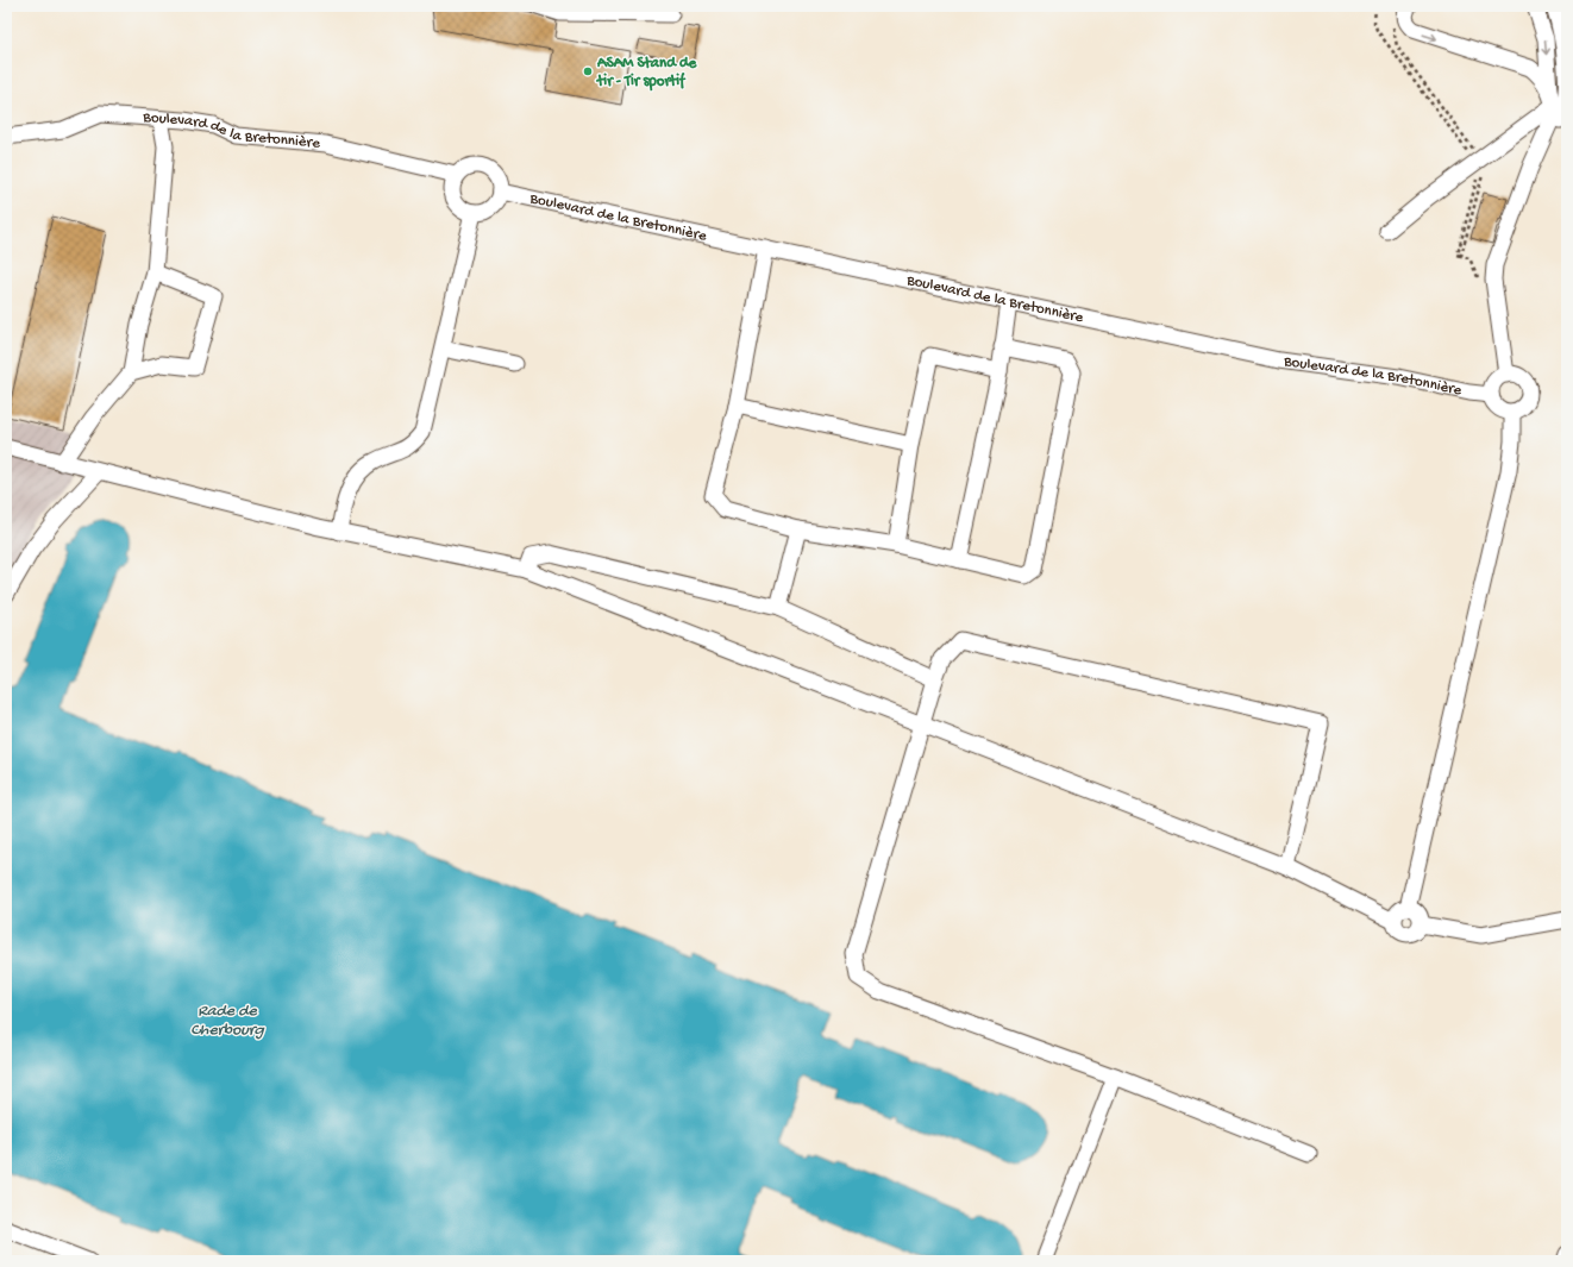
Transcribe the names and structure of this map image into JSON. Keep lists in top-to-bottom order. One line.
{"streets":{"lane":["Boulevard de la Bretonnière"]},"water":["Rade de Cherbourg"],"places":["ASAM Stand de tir - Tir sportif"]}
